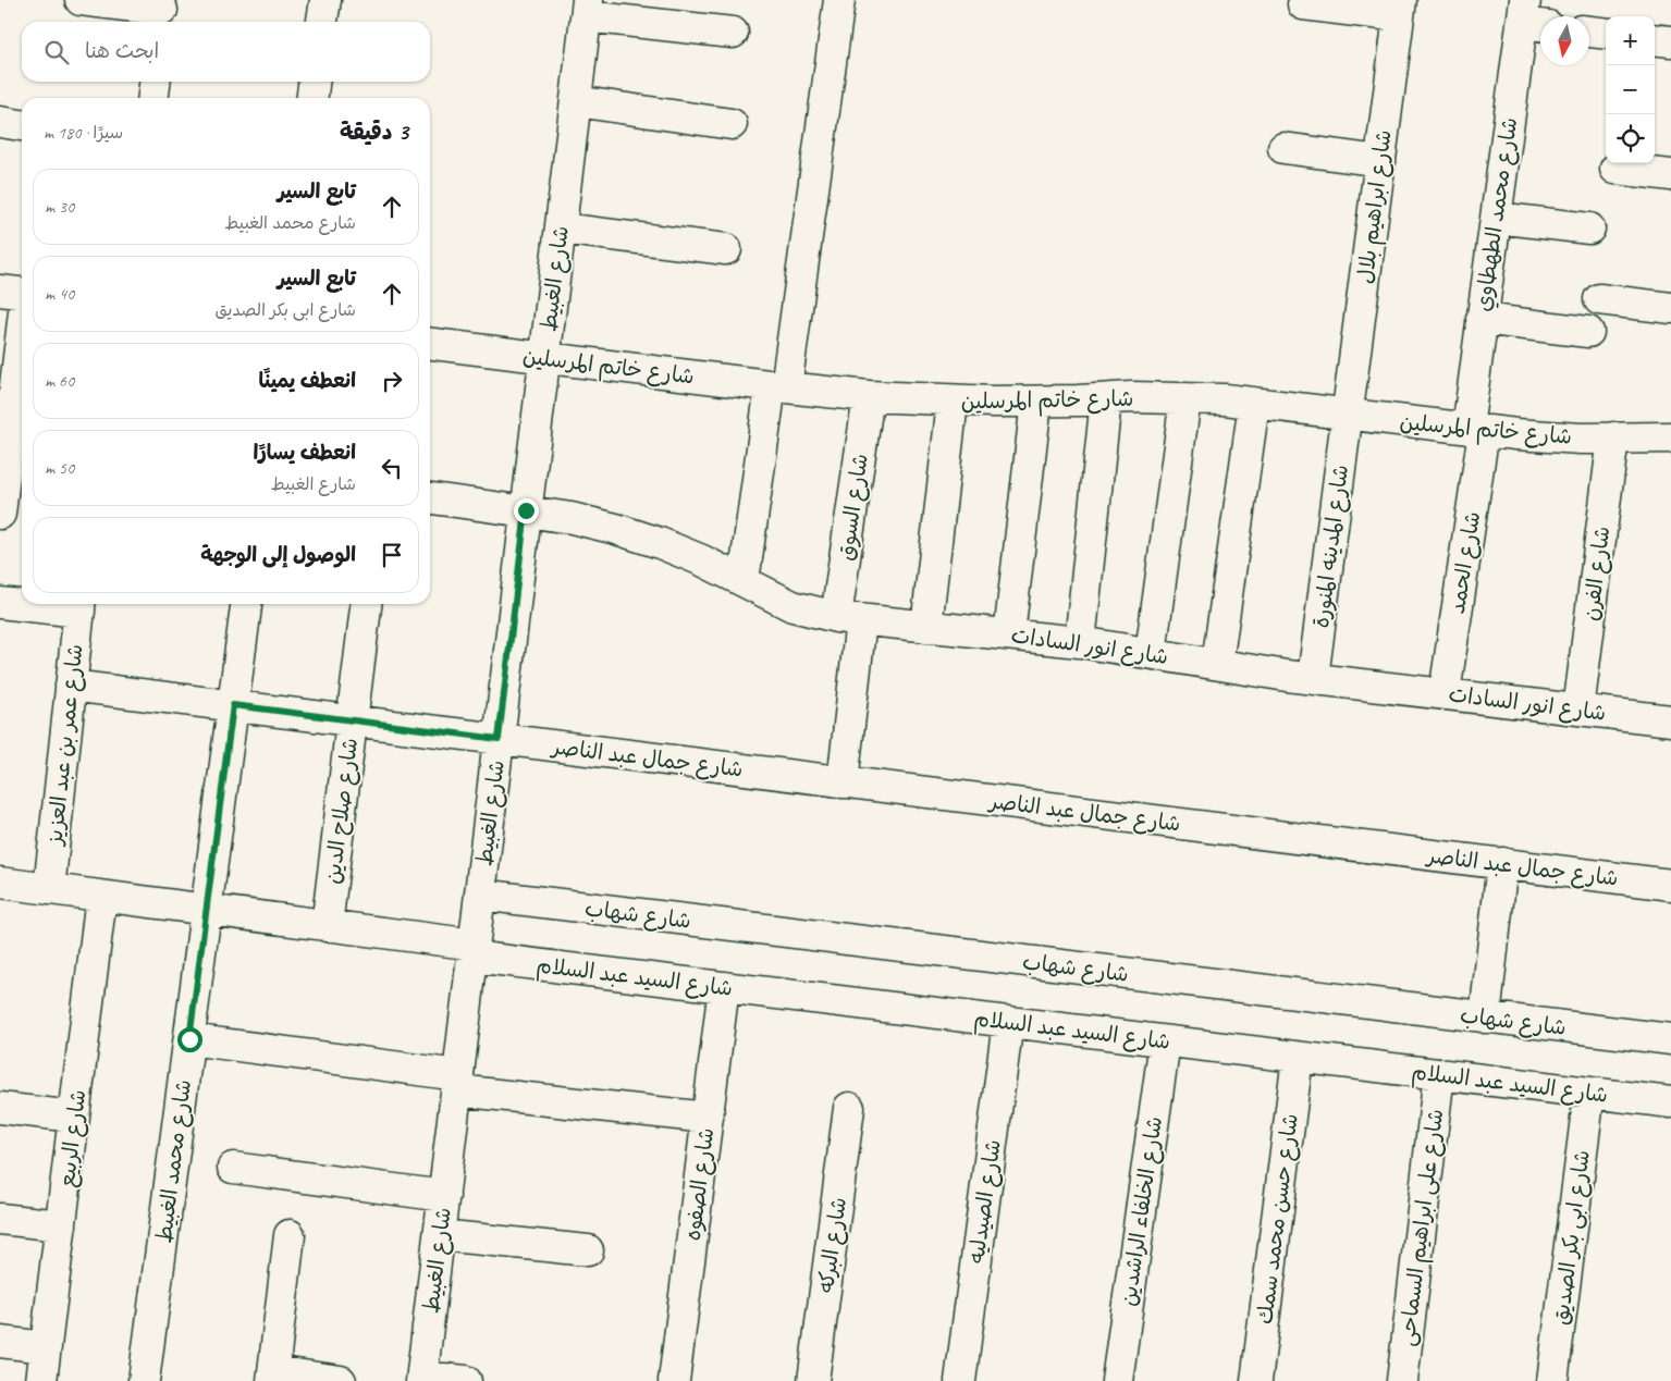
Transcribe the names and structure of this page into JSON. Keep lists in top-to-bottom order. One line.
{"streets":{"street":["شارع ابراهيم بلال","شارع محمد الطهطاوي","شارع الغبيط","شارع خاتم المرسلين","شارع السوق","شارع المدينه المنورة","شارع الحمد","شارع الفرن","شارع انور السادات","شارع عمر بن عبد العزيز","شارع جمال عبد الناصر","شارع صلاح الدين","شارع شهاب","شارع السيد عبد السلام","شارع الربيع","شارع محمد الغبيط","شارع الصفوه","شارع الصيدليه","شارع الخلفاء الراشدين","شارع حسن محمد سمك","شارع على ابراهيم السماحى","شارع ابى بكر الصديق","شارع البركه"]},"crossings":[["شارع ابراهيم بلال","شارع خاتم المرسلين"],["شارع ابراهيم بلال","شارع المدينه المنورة"],["شارع محمد الطهطاوي","شارع خاتم المرسلين"],["شارع محمد الطهطاوي","شارع الحمد"],["شارع الغبيط","شارع خاتم المرسلين"],["شارع الغبيط","شارع انور السادات"],["شارع الغبيط","شارع جمال عبد الناصر"],["شارع الغبيط","شارع شهاب"],["شارع الغبيط","شارع السيد عبد السلام"],["شارع خاتم المرسلين","شارع السوق"],["شارع خاتم المرسلين","شارع المدينه المنورة"],["شارع خاتم المرسلين","شارع الحمد"],["شارع خاتم المرسلين","شارع الفرن"],["شارع السوق","شارع انور السادات"],["شارع السوق","شارع جمال عبد الناصر"],["شارع المدينه المنورة","شارع انور السادات"],["شارع الحمد","شارع انور السادات"],["شارع الفرن","شارع انور السادات"],["شارع عمر بن عبد العزيز","شارع جمال عبد الناصر"],["شارع جمال عبد الناصر","شارع صلاح الدين"],["شارع السيد عبد السلام","شارع الصفوه"],["شارع السيد عبد السلام","شارع الصيدليه"],["شارع السيد عبد السلام","شارع الخلفاء الراشدين"],["شارع السيد عبد السلام","شارع حسن محمد سمك"],["شارع السيد عبد السلام","شارع على ابراهيم السماحى"],["شارع السيد عبد السلام","شارع ابى بكر الصديق"]],"north":"bottom","page":{"map_buttons":["+","−"],"search":"ابحث هنا","heading":["3 دقيقة","سيرًا · 180 m"],"list":[["تابع السير","شارع محمد الغبيط","30 m"],["تابع السير","شارع ابى بكر الصديق","40 m"],["انعطف يمينًا","60 m"],["انعطف يسارًا","شارع الغبيط","50 m"],"الوصول إلى الوجهة"]}}
